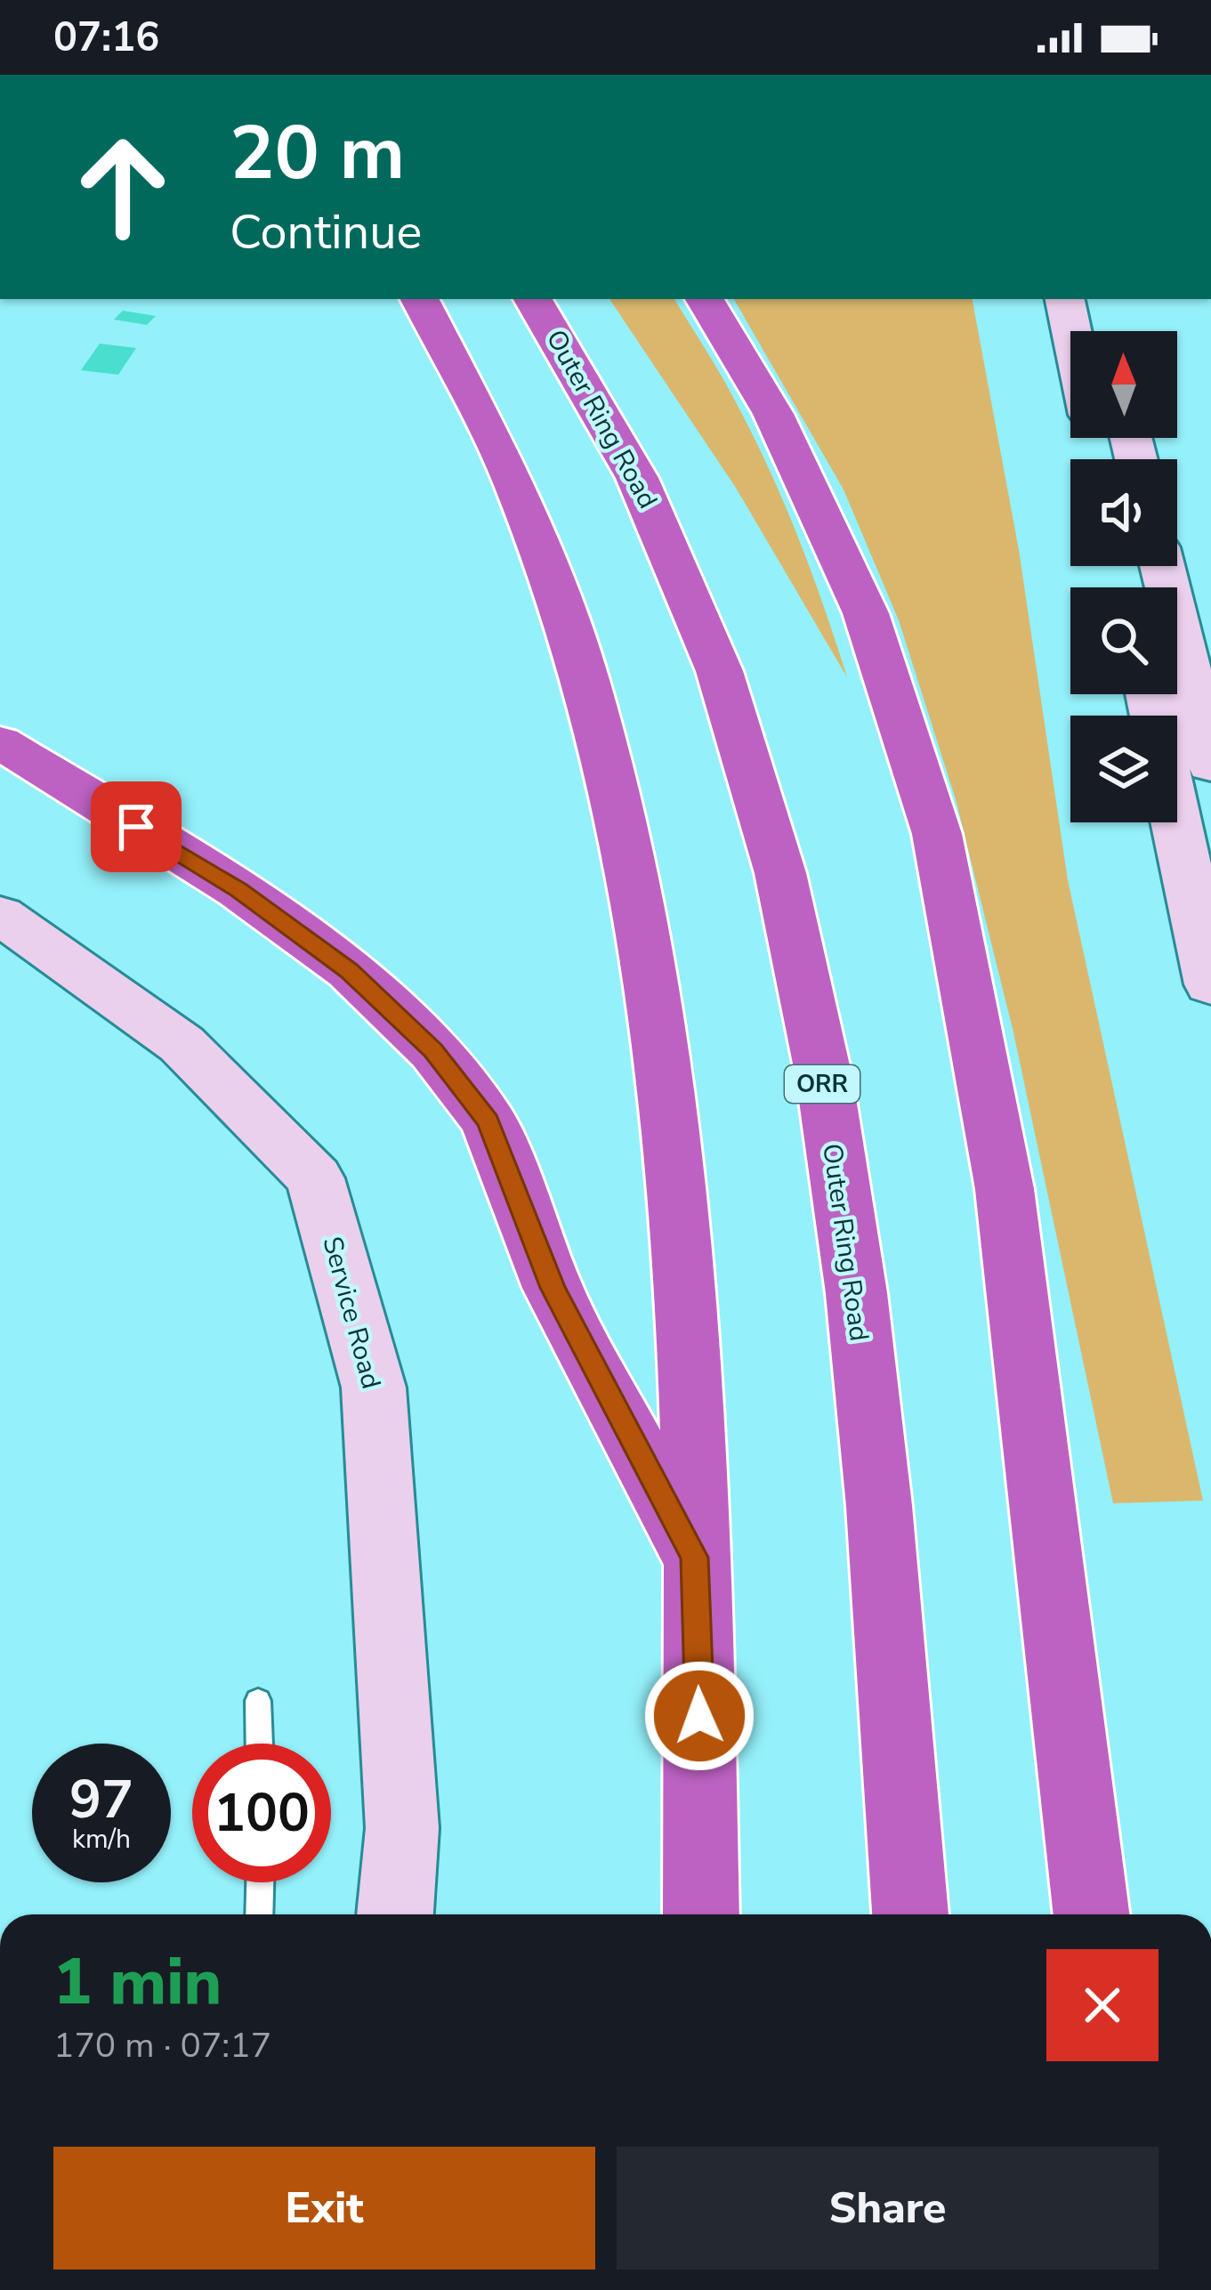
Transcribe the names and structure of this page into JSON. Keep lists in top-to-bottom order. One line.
{"streets":{"highway":["Outer Ring Road","ORR"],"main road":["Service Road"]},"north":"top","page":{"status":"07:16","turn":["20 m","Continue"],"speed":"97 km/h","limit":"100","heading":["1 min","170 m · 07:17"],"buttons":["Exit","Share"]}}
